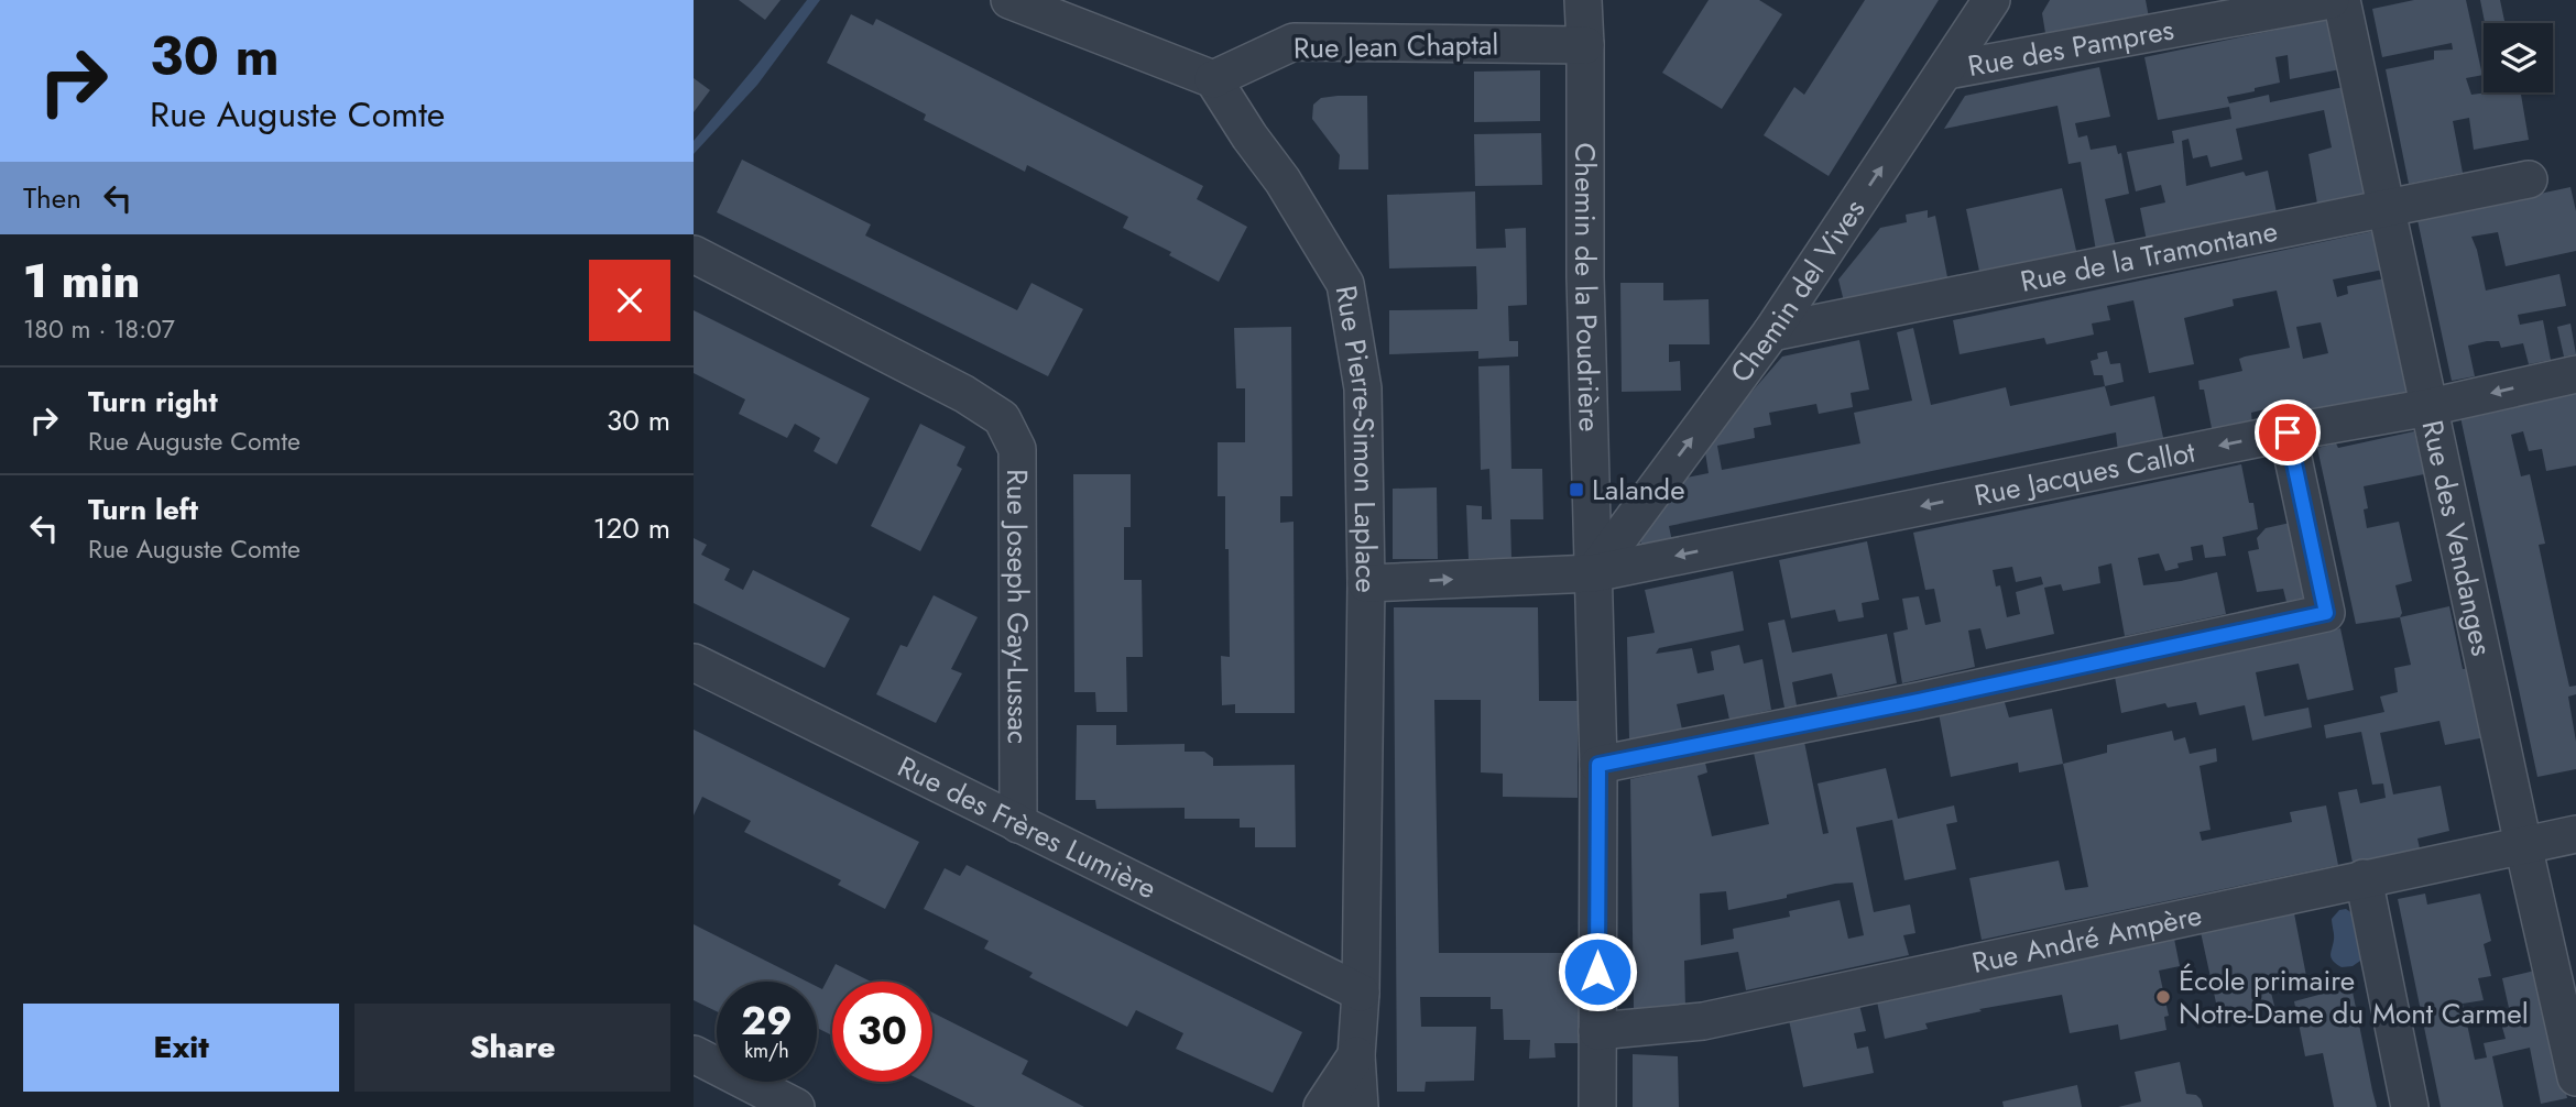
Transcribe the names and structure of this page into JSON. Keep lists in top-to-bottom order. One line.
{"streets":{"street":["Rue Jean Chaptal","Rue des Pampres","Rue de la Tramontane","Chemin de la Poudrière","Chemin del Vives","Rue Pierre-Simon Laplace","Rue Jacques Callot","Rue des Vendanges","Rue Joseph Gay-Lussac","Rue des Frères Lumière","Rue André Ampère"]},"crossings":[["Rue Jean Chaptal","Chemin de la Poudrière"],["Rue Jean Chaptal","Rue Pierre-Simon Laplace"],["Rue des Pampres","Chemin del Vives"],["Rue de la Tramontane","Chemin del Vives"],["Rue de la Tramontane","Rue des Vendanges"],["Chemin de la Poudrière","Chemin del Vives"],["Chemin de la Poudrière","Rue Jacques Callot"],["Chemin de la Poudrière","Rue André Ampère"],["Chemin del Vives","Rue Jacques Callot"],["Rue Pierre-Simon Laplace","Rue Jacques Callot"],["Rue Pierre-Simon Laplace","Rue des Frères Lumière"],["Rue Jacques Callot","Rue des Vendanges"],["Rue des Vendanges","Rue André Ampère"],["Rue Joseph Gay-Lussac","Rue des Frères Lumière"]],"one_way":["Chemin del Vives"],"places":{"transit":["Lalande"],"other":["École primaire Notre-Dame du Mont Carmel"]},"page":{"turn":["30 m","Rue Auguste Comte"],"then":"Then","heading":["1 min","180 m · 18:07"],"list":[{"name":"Turn right","note":"Rue Auguste Comte","value":"30 m"},{"name":"Turn left","note":"Rue Auguste Comte","value":"120 m"}],"speed":"29 km/h","limit":"30","buttons":["Exit","Share"]}}
